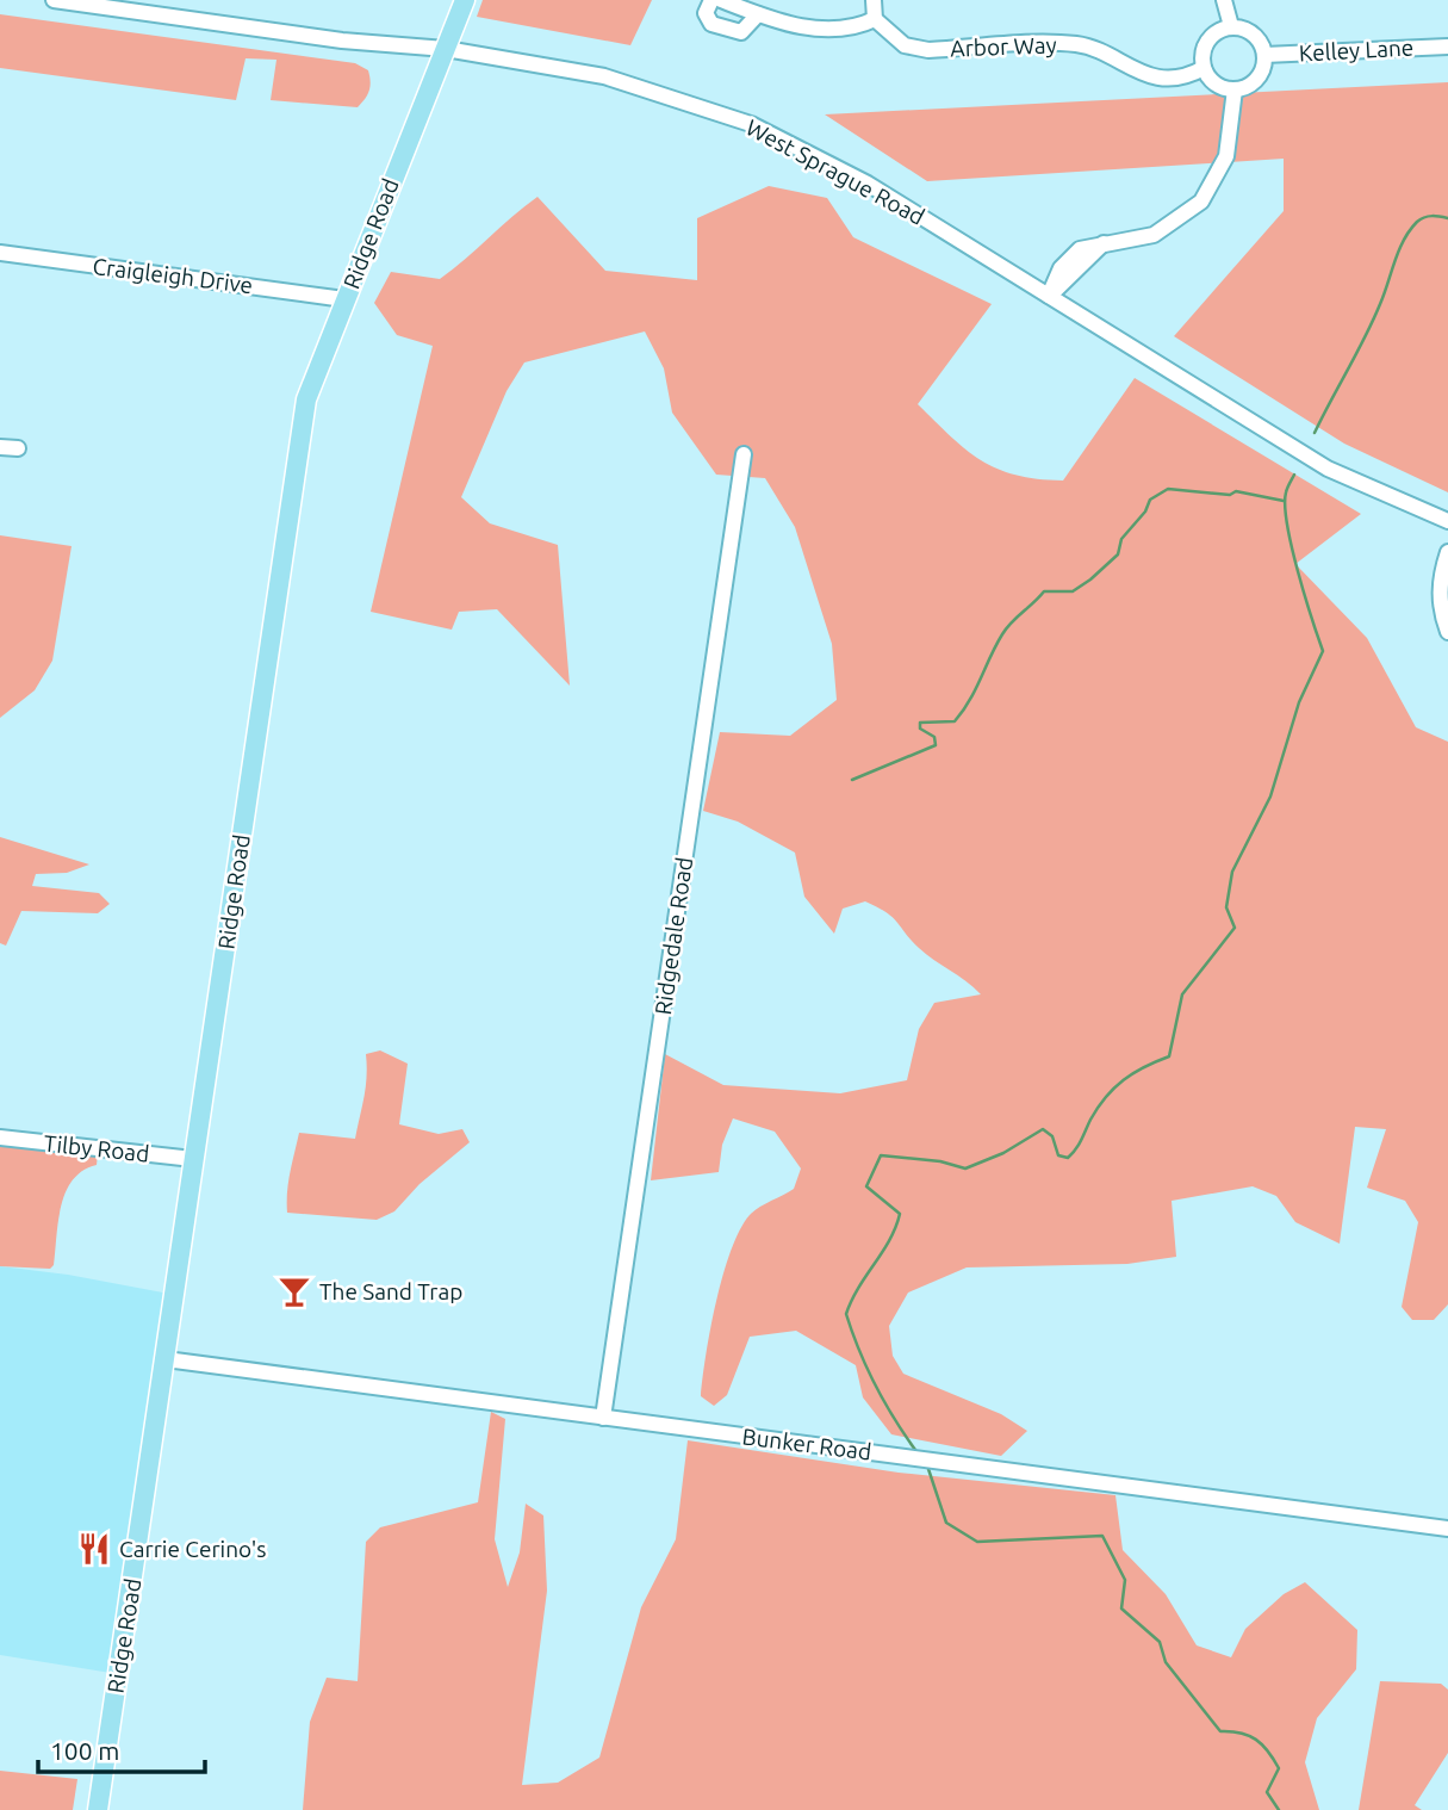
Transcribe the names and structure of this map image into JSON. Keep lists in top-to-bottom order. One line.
{"streets":{"main road":["Ridge Road"],"street":["Arbor Way","Kelley Lane","West Sprague Road","Craigleigh Drive","Ridgedale Road","Tilby Road","Bunker Road"]},"crossings":[["Arbor Way","Kelley Lane"],["West Sprague Road","Ridge Road"],["Ridge Road","Craigleigh Drive"],["Ridge Road","Tilby Road"],["Ridge Road","Bunker Road"],["Ridgedale Road","Bunker Road"]],"places":{"bar":["The Sand Trap"],"restaurant":["Carrie Cerino's"]},"scale_bar":"100 m"}
